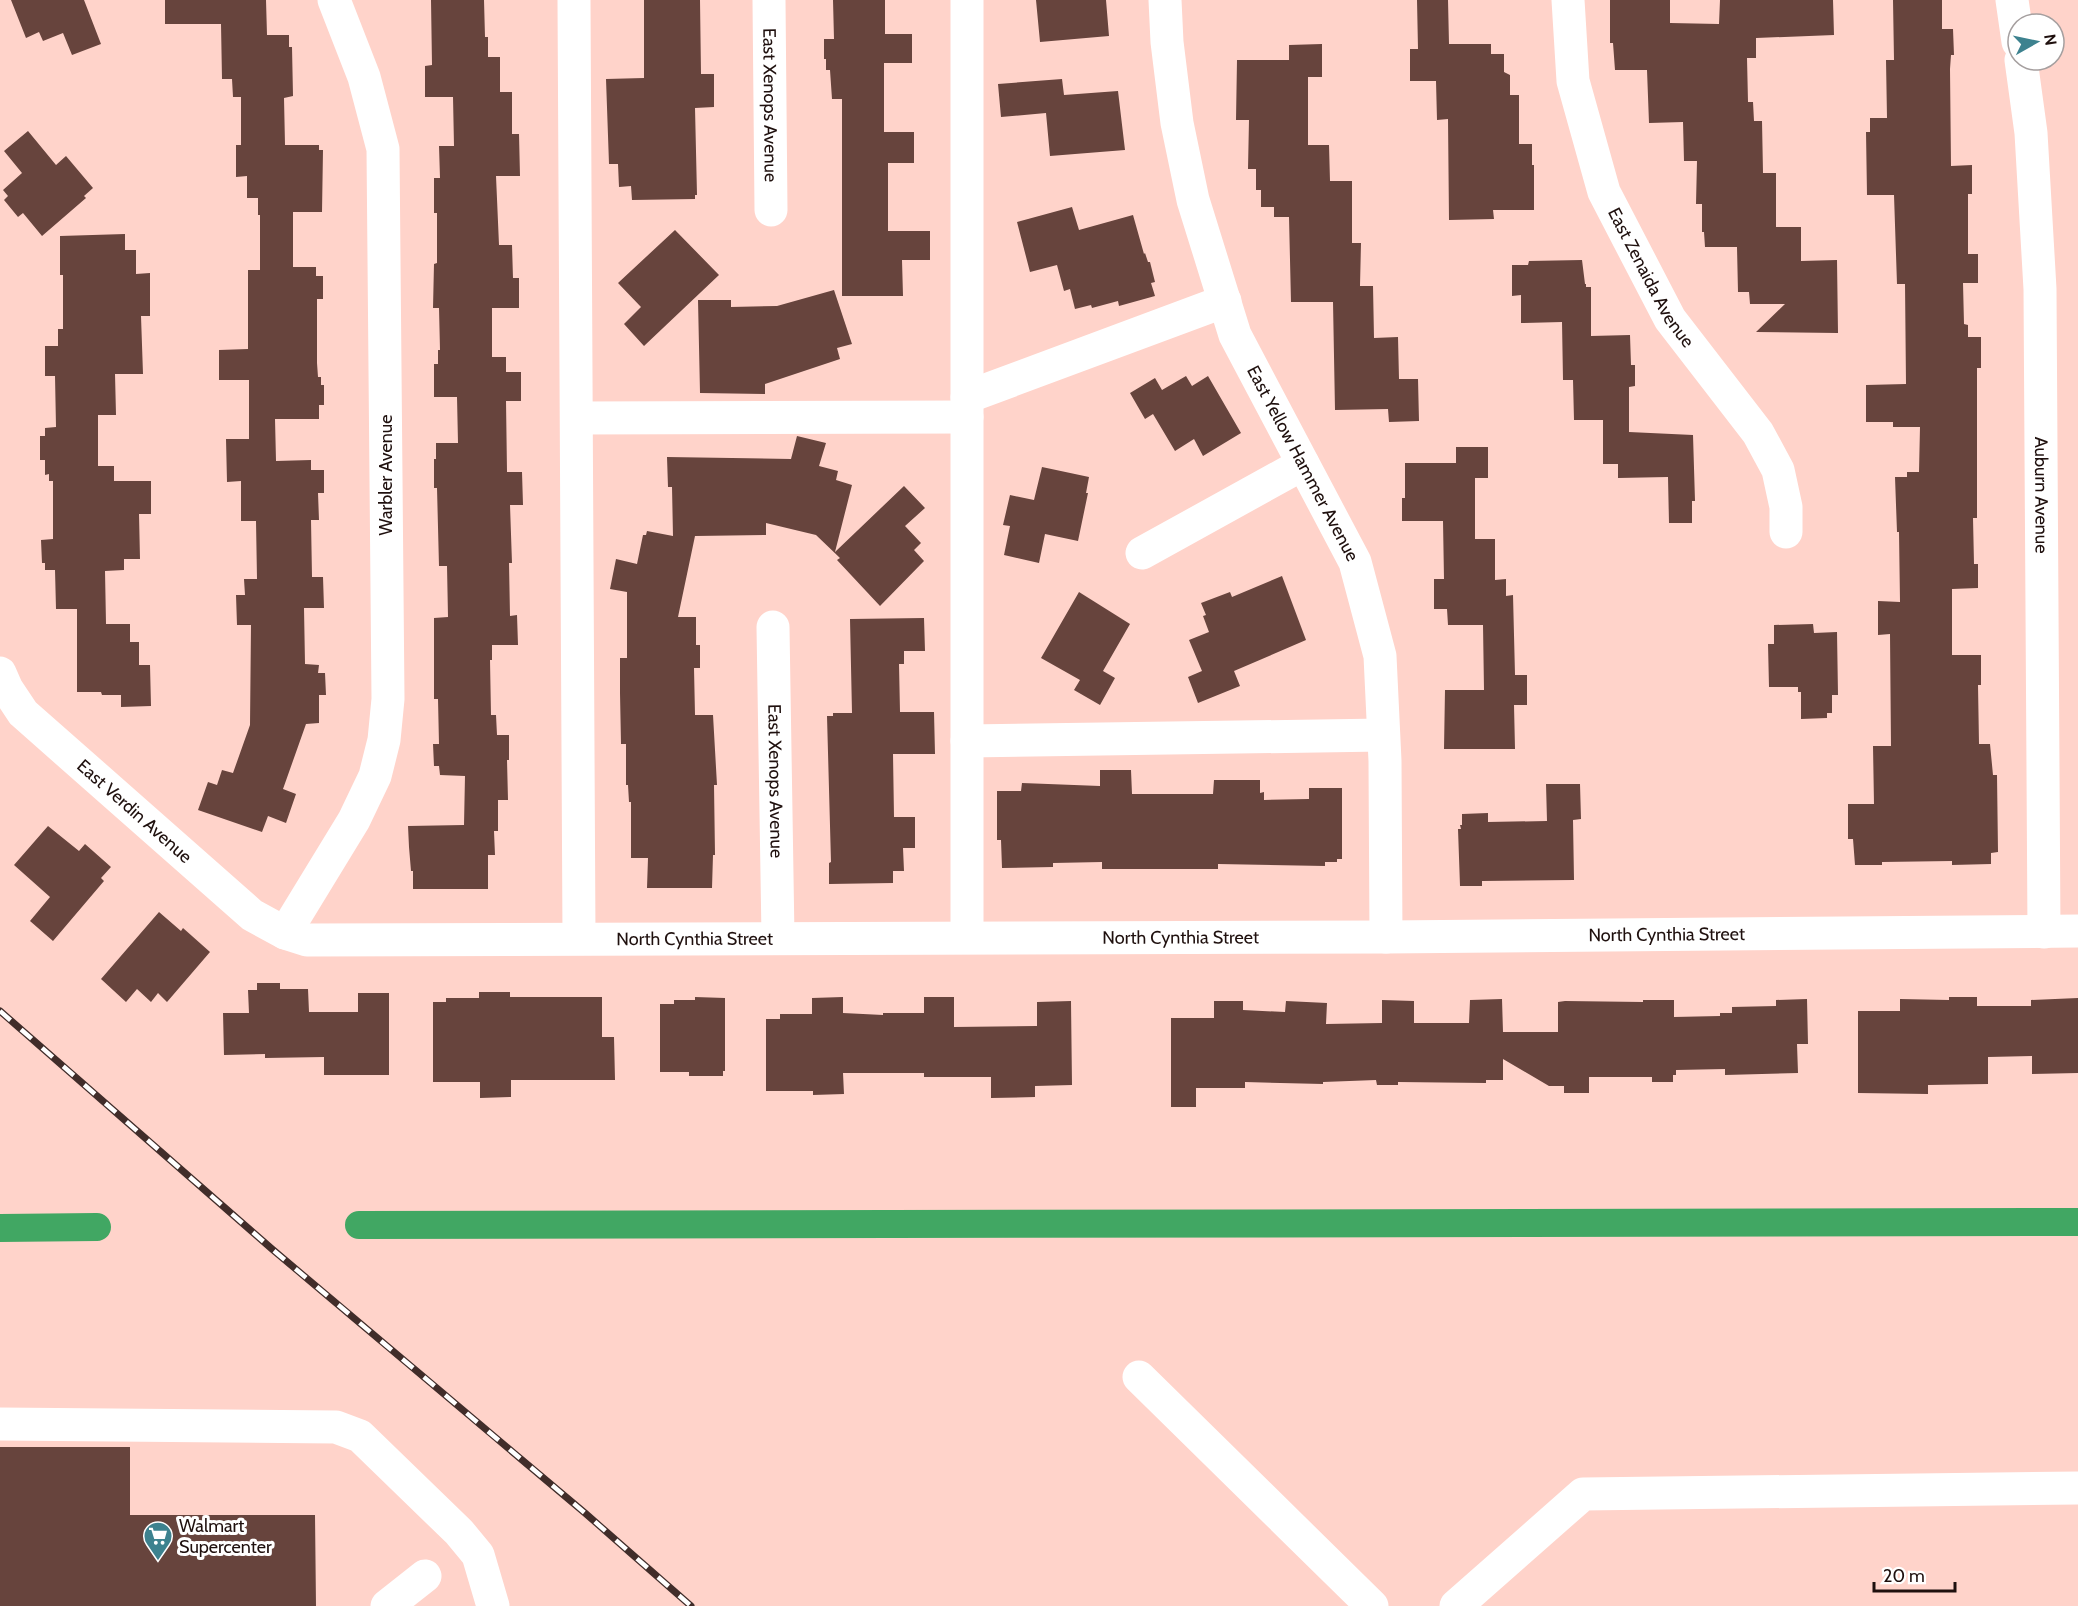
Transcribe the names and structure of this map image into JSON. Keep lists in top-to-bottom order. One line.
{"streets":{"street":["East Xenops Avenue","East Zenaida Avenue","East Yellow Hammer Avenue","Warbler Avenue","Auburn Avenue","East Verdin Avenue","North Cynthia Street"]},"crossings":[["East Xenops Avenue","North Cynthia Street"],["East Yellow Hammer Avenue","North Cynthia Street"],["Warbler Avenue","East Verdin Avenue"],["Warbler Avenue","North Cynthia Street"],["Auburn Avenue","North Cynthia Street"],["East Verdin Avenue","North Cynthia Street"]],"places":{"supermarket":["Walmart Supercenter"]},"scale_bar":"20 m","north":"right"}
